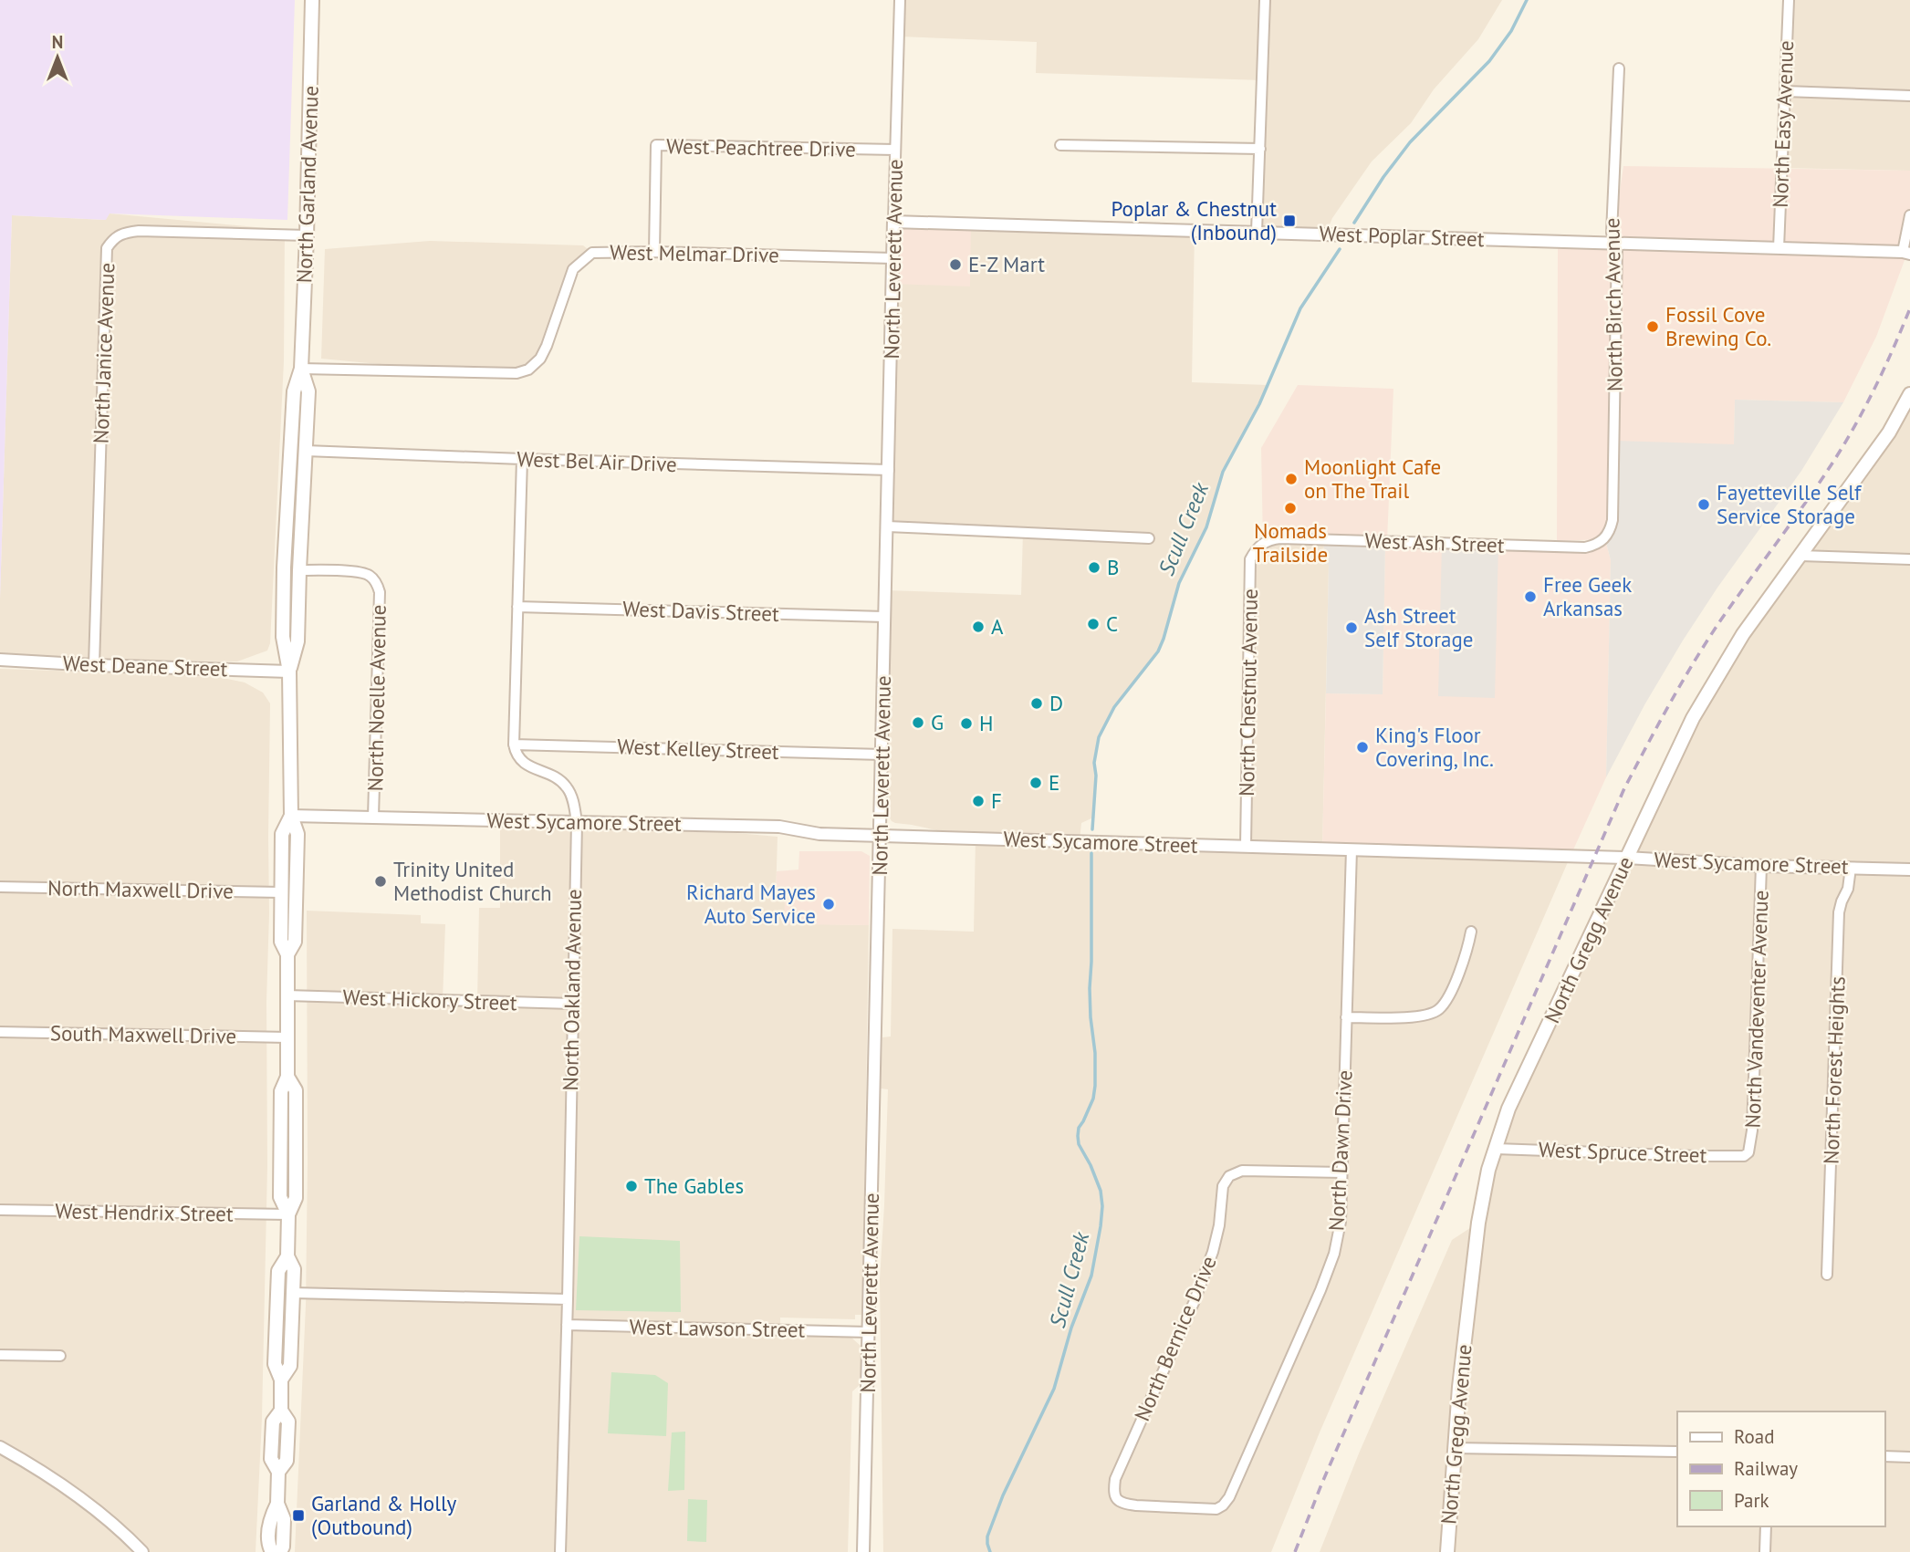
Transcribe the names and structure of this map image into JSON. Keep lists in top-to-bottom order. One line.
{"streets":{"main road":["North Garland Avenue","North Gregg Avenue"],"street":["North Easy Avenue","West Peachtree Drive","West Poplar Street","West Melmar Drive","North Leverett Avenue","North Birch Avenue","North Janice Avenue","West Bel Air Drive","West Ash Street","West Davis Street","West Deane Street","North Chestnut Avenue","North Noelle Avenue","West Kelley Street","West Sycamore Street","North Maxwell Drive","North Oakland Avenue","West Hickory Street","North Vandeventer Avenue","South Maxwell Drive","North Forest Heights","North Dawn Drive","West Spruce Street","West Hendrix Street","West Lawson Street","North Bernice Drive"]},"crossings":[["North Easy Avenue","West Poplar Street"],["West Peachtree Drive","West Melmar Drive"],["West Peachtree Drive","North Leverett Avenue"],["North Garland Avenue","West Melmar Drive"],["North Garland Avenue","North Janice Avenue"],["North Garland Avenue","West Bel Air Drive"],["North Garland Avenue","West Deane Street"],["North Garland Avenue","North Noelle Avenue"],["North Garland Avenue","West Sycamore Street"],["North Garland Avenue","North Maxwell Drive"],["North Garland Avenue","West Hickory Street"],["North Garland Avenue","South Maxwell Drive"],["North Garland Avenue","West Hendrix Street"],["West Poplar Street","North Leverett Avenue"],["West Poplar Street","North Birch Avenue"],["West Melmar Drive","North Leverett Avenue"],["North Leverett Avenue","West Bel Air Drive"],["North Leverett Avenue","West Davis Street"],["North Leverett Avenue","West Kelley Street"],["North Leverett Avenue","West Sycamore Street"],["North Leverett Avenue","West Lawson Street"],["North Birch Avenue","West Ash Street"],["North Janice Avenue","West Deane Street"],["West Ash Street","North Chestnut Avenue"],["North Chestnut Avenue","West Sycamore Street"],["North Noelle Avenue","West Sycamore Street"],["West Kelley Street","North Oakland Avenue"],["West Sycamore Street","North Gregg Avenue"],["West Sycamore Street","North Oakland Avenue"],["West Sycamore Street","North Vandeventer Avenue"],["West Sycamore Street","North Forest Heights"],["West Sycamore Street","North Dawn Drive"],["North Gregg Avenue","West Spruce Street"],["North Oakland Avenue","West Hickory Street"],["North Oakland Avenue","West Lawson Street"],["North Vandeventer Avenue","West Spruce Street"],["North Dawn Drive","North Bernice Drive"]],"water":["Scull Creek"],"places":{"transit":["Poplar & Chestnut (Inbound)","Garland & Holly (Outbound)"],"other":["E-Z Mart","Fossil Cove Brewing Co.","Moonlight Cafe on The Trail","Fayetteville Self Service Storage","Nomads Trailside","B","Free Geek Arkansas","C","A","Ash Street Self Storage","D","G","H","King's Floor Covering, Inc.","E","F","Trinity United Methodist Church","Richard Mayes Auto Service","The Gables"]},"legend":["Road","Railway","Park"],"north":"top"}
